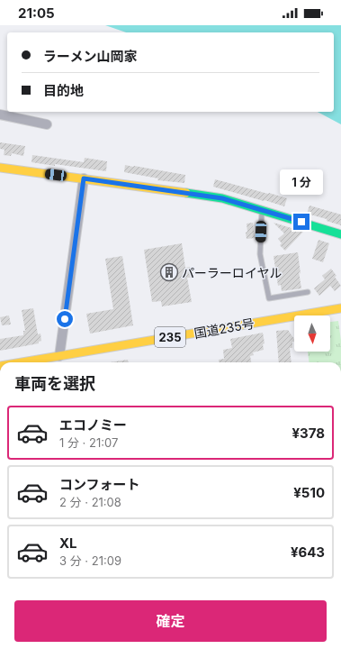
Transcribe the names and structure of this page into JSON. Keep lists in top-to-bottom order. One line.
{"streets":{"main road":["国道235号","235"]},"places":{"building":["パーラーロイヤル"]},"north":"bottom","page":{"status":"21:05","banner":["ラーメン山岡家","目的地"],"bubble":"1 分","heading":"車両を選択","list":[{"name":"エコノミー","note":"1 分 · 21:07","value":"¥378"},{"name":"コンフォート","note":"2 分 · 21:08","value":"¥510"},{"name":"XL","note":"3 分 · 21:09","value":"¥643"}],"buttons":"確定"}}
